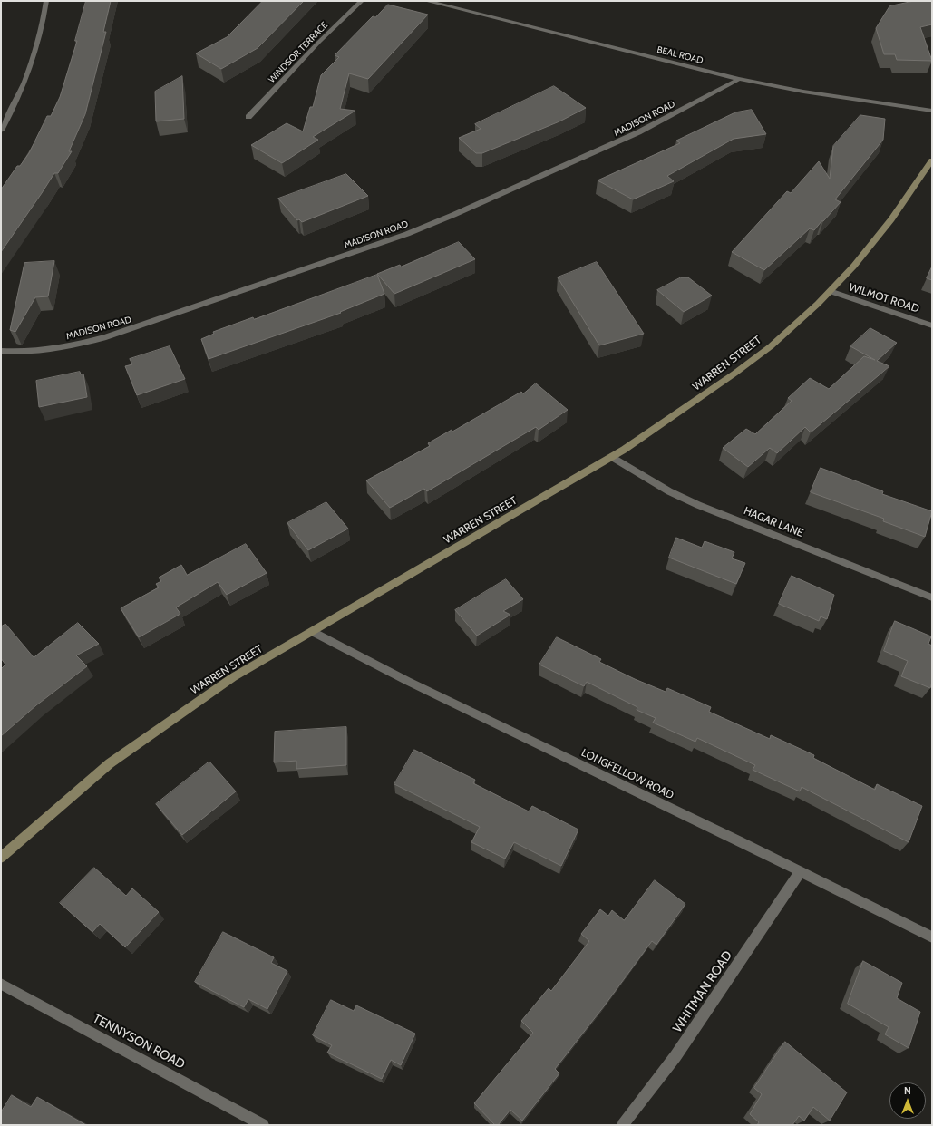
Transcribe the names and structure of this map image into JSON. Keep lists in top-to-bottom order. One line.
{"streets":{"main road":["WARREN STREET"],"street":["WINDSOR TERRACE","BEAL ROAD","MADISON ROAD","WILMOT ROAD","HAGAR LANE","LONGFELLOW ROAD","WHITMAN ROAD","TENNYSON ROAD"]},"crossings":[["BEAL ROAD","MADISON ROAD"],["WILMOT ROAD","WARREN STREET"],["WARREN STREET","HAGAR LANE"],["WARREN STREET","LONGFELLOW ROAD"],["LONGFELLOW ROAD","WHITMAN ROAD"]],"north":"top"}
